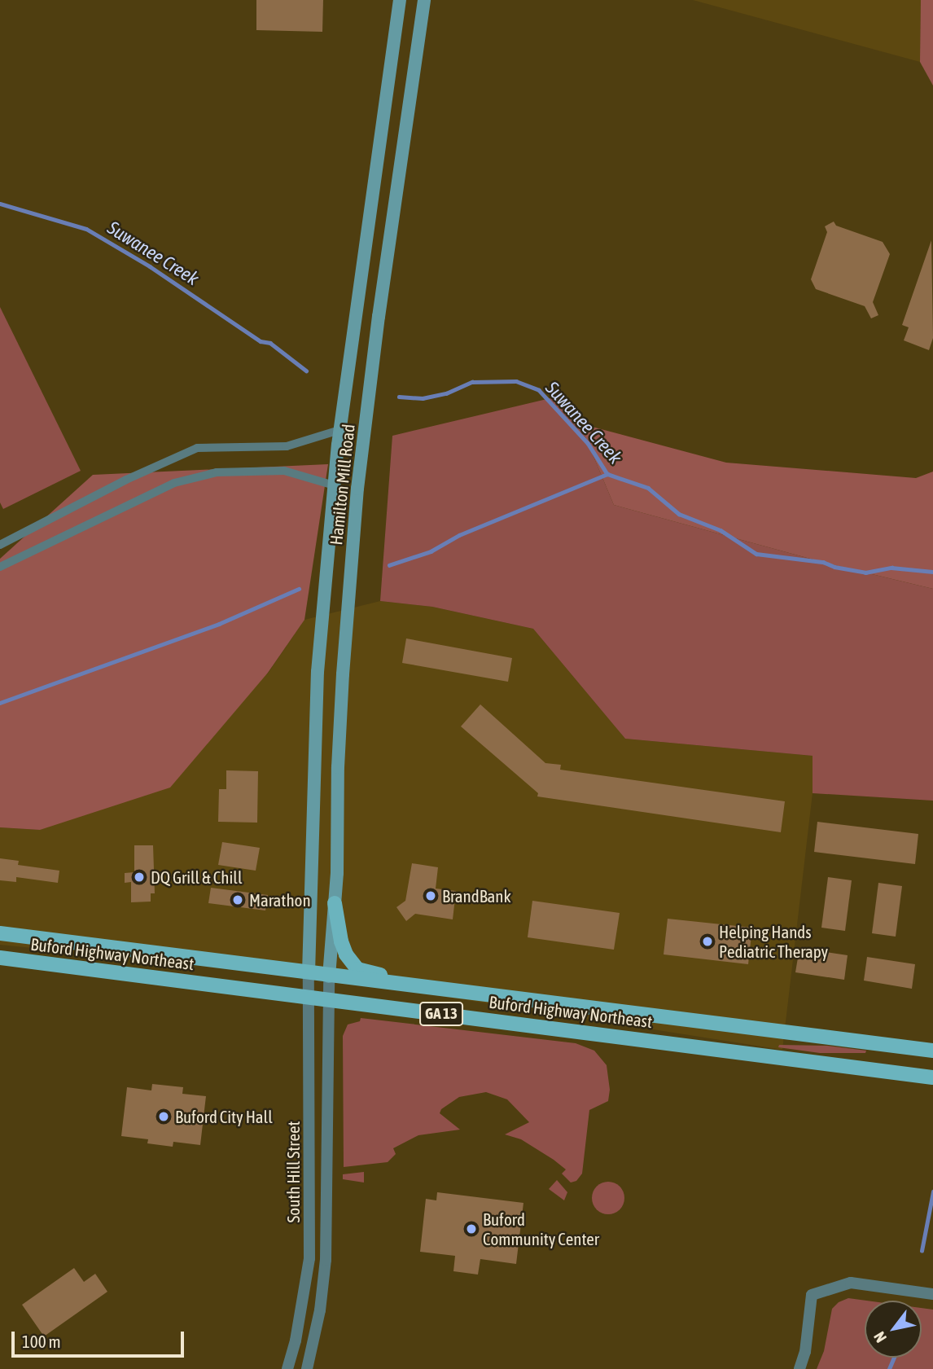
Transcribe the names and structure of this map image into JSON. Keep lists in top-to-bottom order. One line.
{"streets":{"main road":["Hamilton Mill Road","Buford Highway Northeast","GA 13"],"street":["South Hill Street"]},"crossings":[["Hamilton Mill Road","Buford Highway Northeast"],["Hamilton Mill Road","South Hill Street"],["Buford Highway Northeast","South Hill Street"]],"water":["Suwanee Creek"],"places":["DQ Grill & Chill","BrandBank","Marathon","Helping Hands Pediatric Therapy","Buford City Hall","Buford Community Center"],"scale_bar":"100 m","north":"bottom left"}
